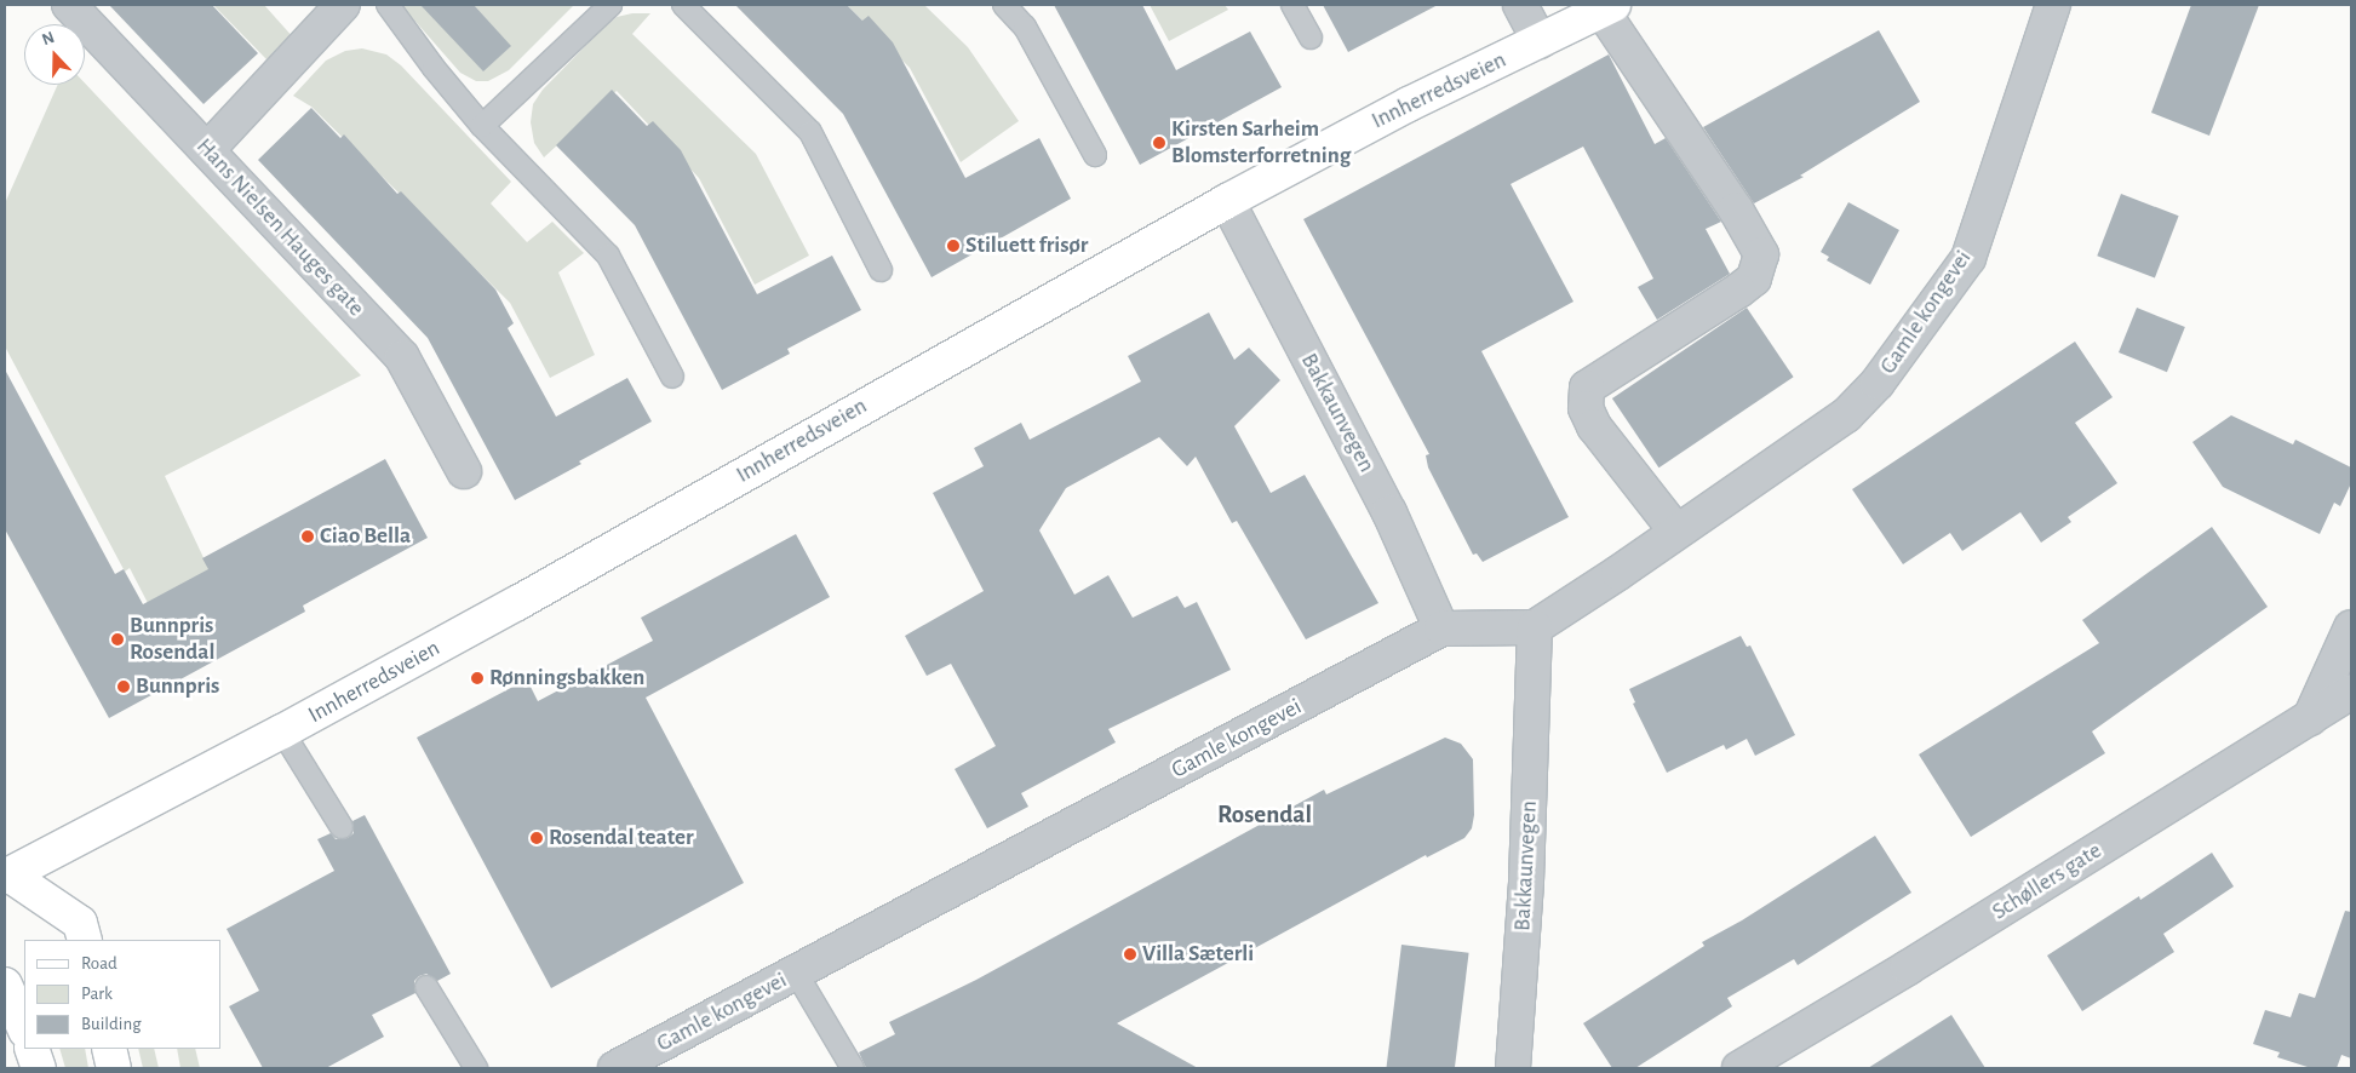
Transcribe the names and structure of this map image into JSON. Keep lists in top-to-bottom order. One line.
{"streets":{"main road":["Innherredsveien"],"street":["Hans Nielsen Hauges gate","Gamle kongevei","Bakkaunvegen","Schøllers gate"]},"crossings":[["Innherredsveien","Gamle kongevei"],["Innherredsveien","Bakkaunvegen"],["Gamle kongevei","Bakkaunvegen"]],"districts":["Rosendal"],"places":["Kirsten Sarheim Blomsterforretning","Stiluett frisør","Ciao Bella","Bunnpris Rosendal","Rønningsbakken","Bunnpris","Rosendal teater","Villa Sæterli"],"legend":["Road","Park","Building"],"north":"top"}
